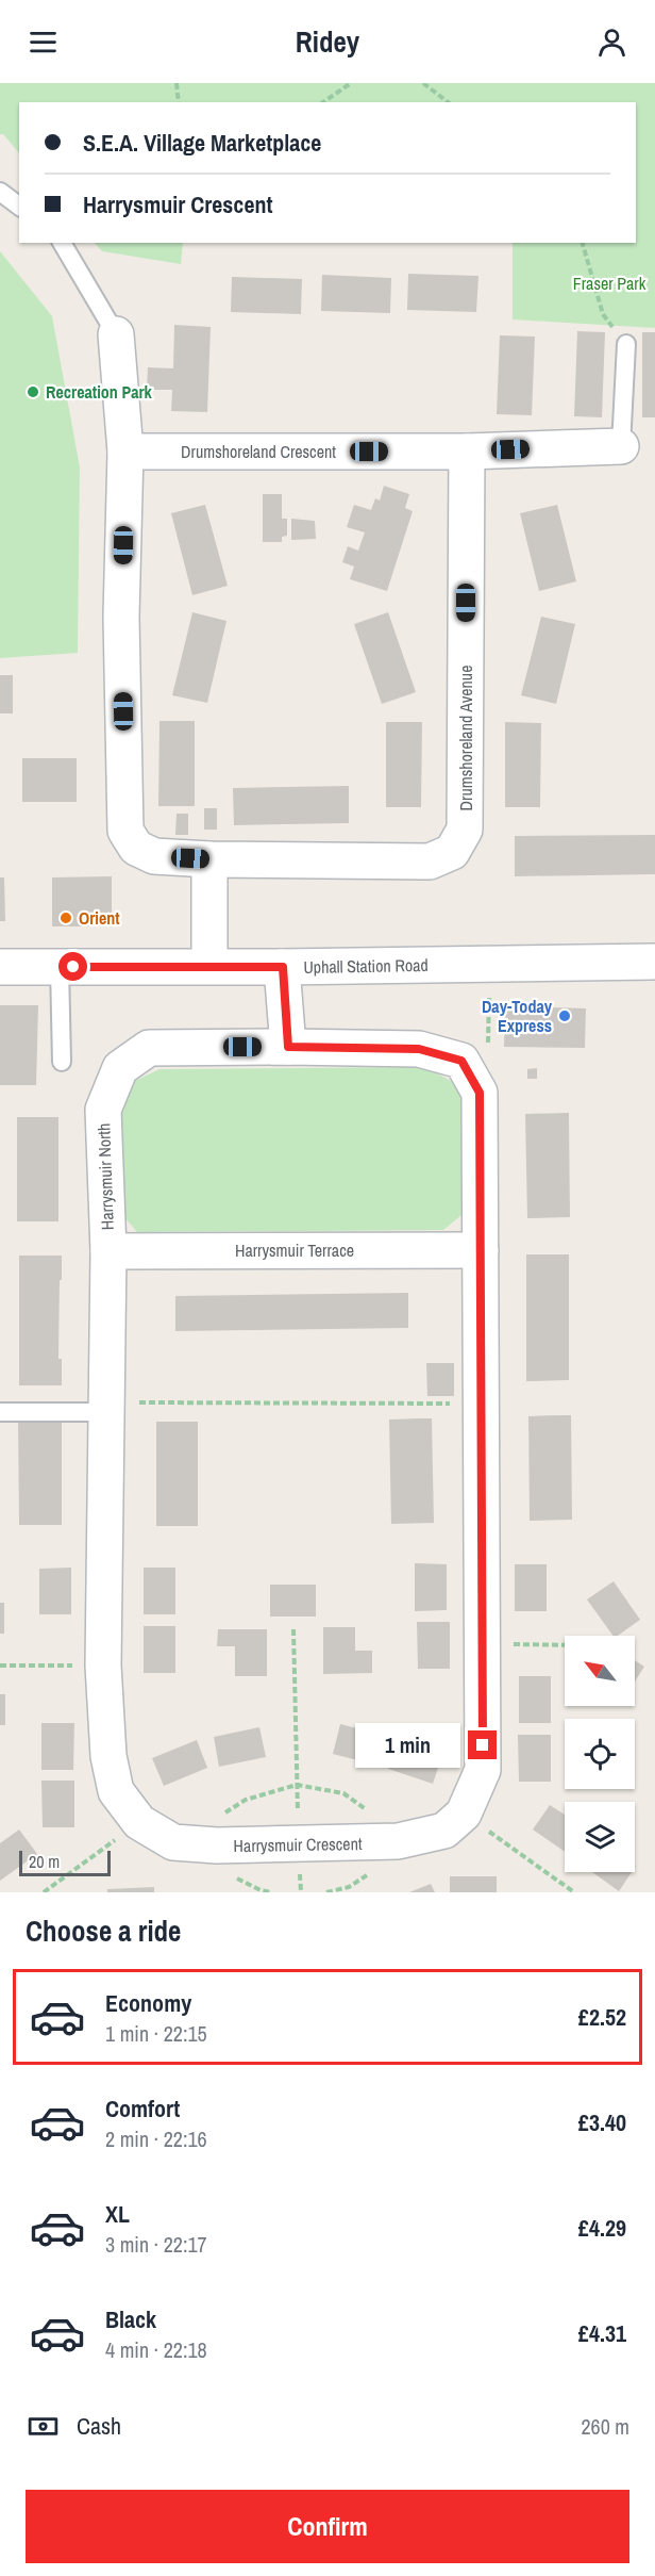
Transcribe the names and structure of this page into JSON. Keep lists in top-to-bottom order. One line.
{"streets":{"street":["Drumshoreland Crescent","Drumshoreland Avenue","Uphall Station Road","Harrysmuir North","Harrysmuir Terrace","Harrysmuir Crescent"]},"crossings":[["Drumshoreland Crescent","Drumshoreland Avenue"],["Harrysmuir North","Harrysmuir Terrace"],["Harrysmuir North","Harrysmuir Crescent"]],"parks":["Fraser Park"],"places":["Recreation Park","Orient","Day-Today Express"],"scale_bar":"20 m","north":"top left","page":{"header":"Ridey","banner":["S.E.A. Village Marketplace","Harrysmuir Crescent"],"bubble":"1 min","scale":"20 m","heading":"Choose a ride","list":[{"name":"Economy","note":"1 min · 22:15","value":"£2.52"},{"name":"Comfort","note":"2 min · 22:16","value":"£3.40"},{"name":"XL","note":"3 min · 22:17","value":"£4.29"},{"name":"Black","note":"4 min · 22:18","value":"£4.31"}],"pay":["Cash","260 m"],"buttons":"Confirm"}}
